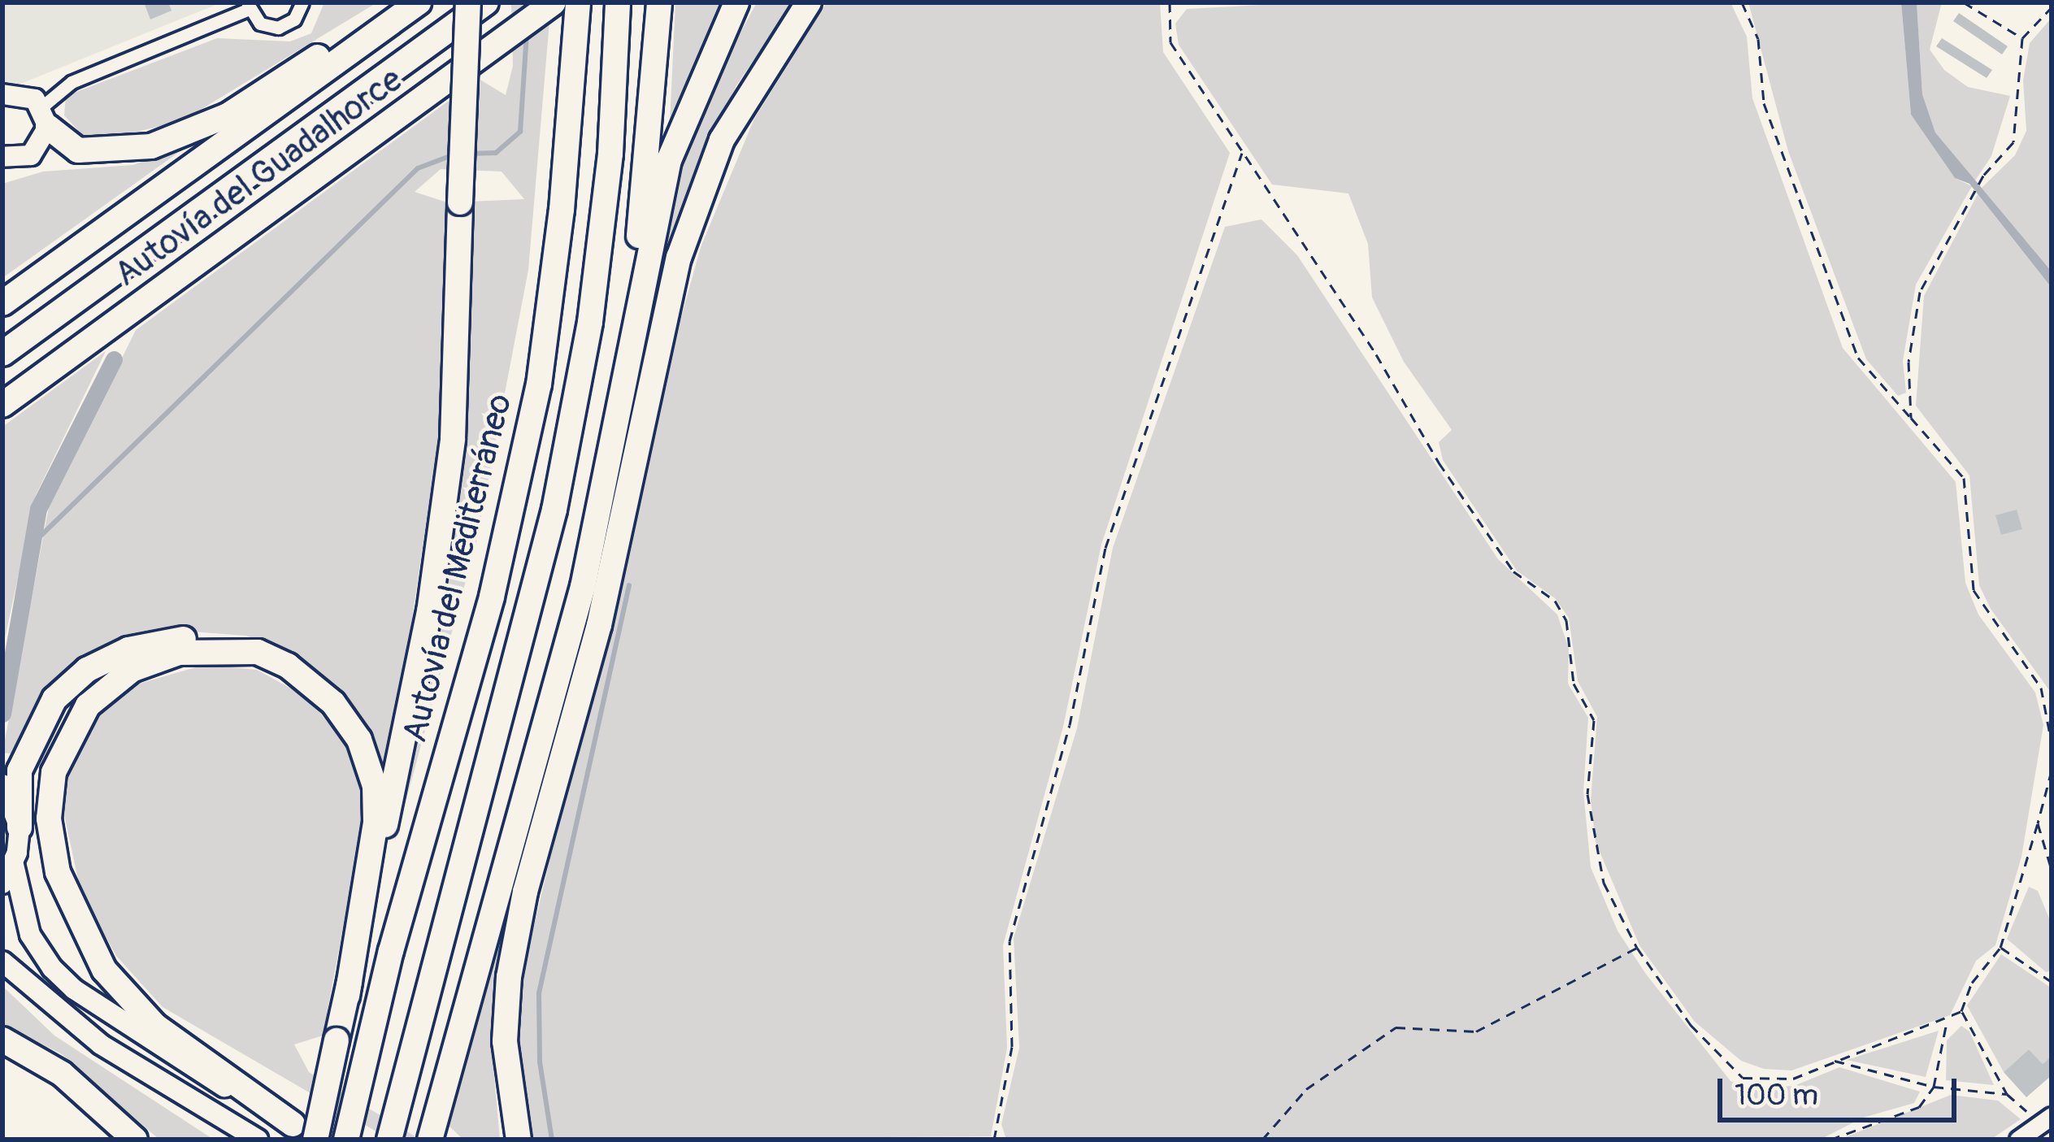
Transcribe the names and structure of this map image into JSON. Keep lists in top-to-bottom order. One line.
{"streets":{"highway":["Autovía del Guadalhorce","Autovía del Mediterráneo"]},"scale_bar":"100 m"}
